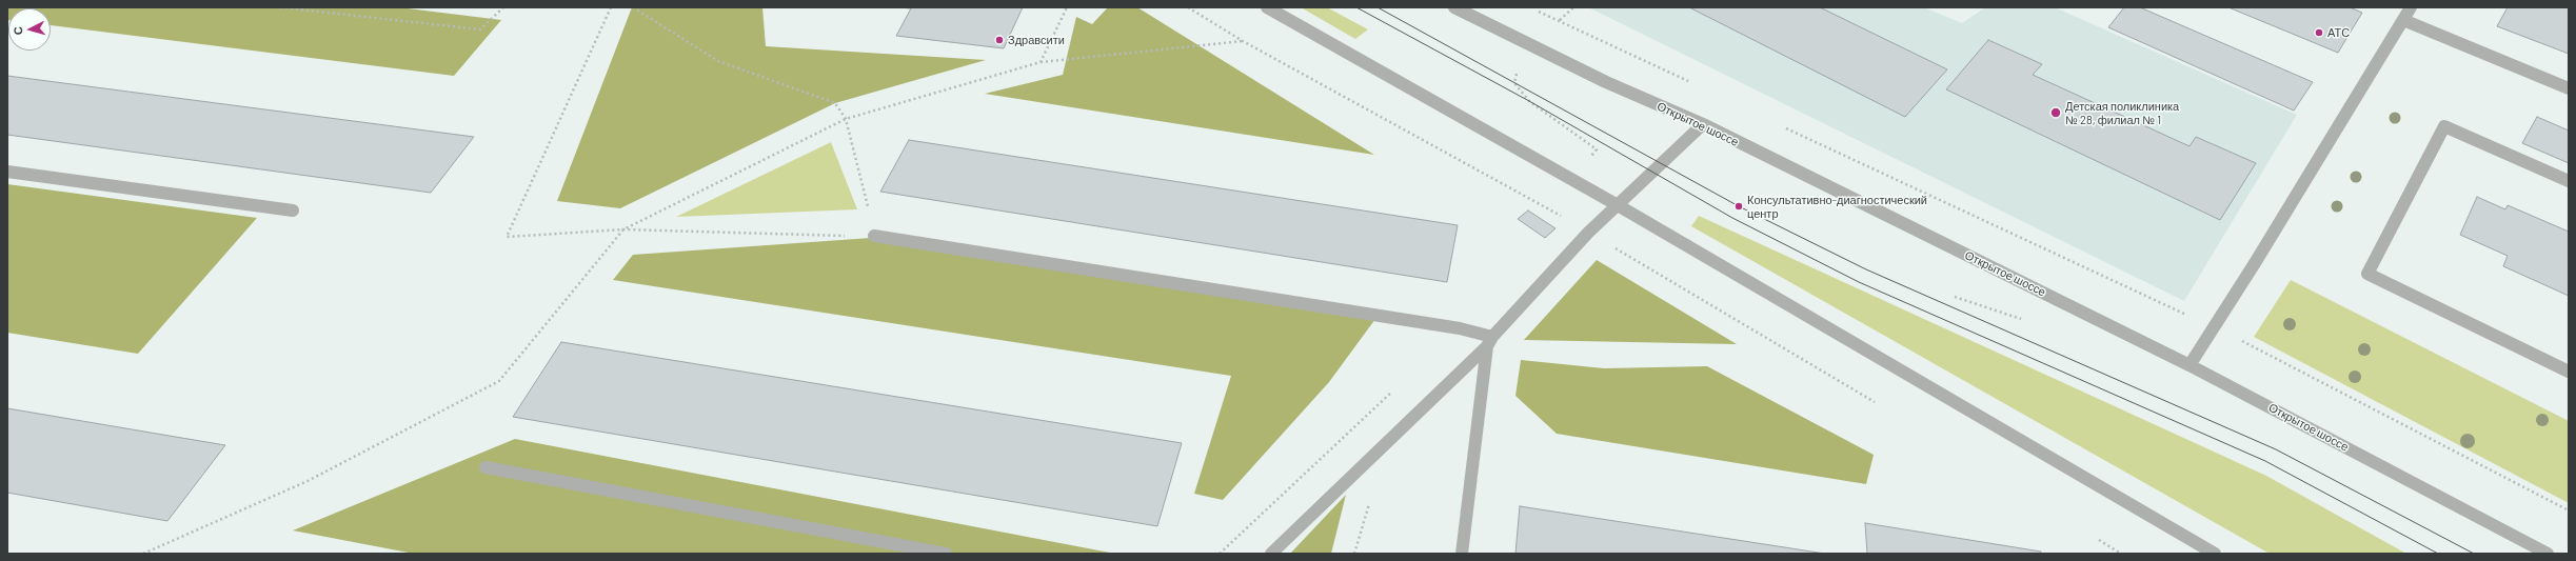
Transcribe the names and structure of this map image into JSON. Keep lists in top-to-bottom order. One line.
{"streets":{"street":["Открытое шоссе"]},"places":["АТС","Здравсити","Детская поликлиника № 28, филиал № 1","Консультативно-диагностический центр"],"north":"left"}
